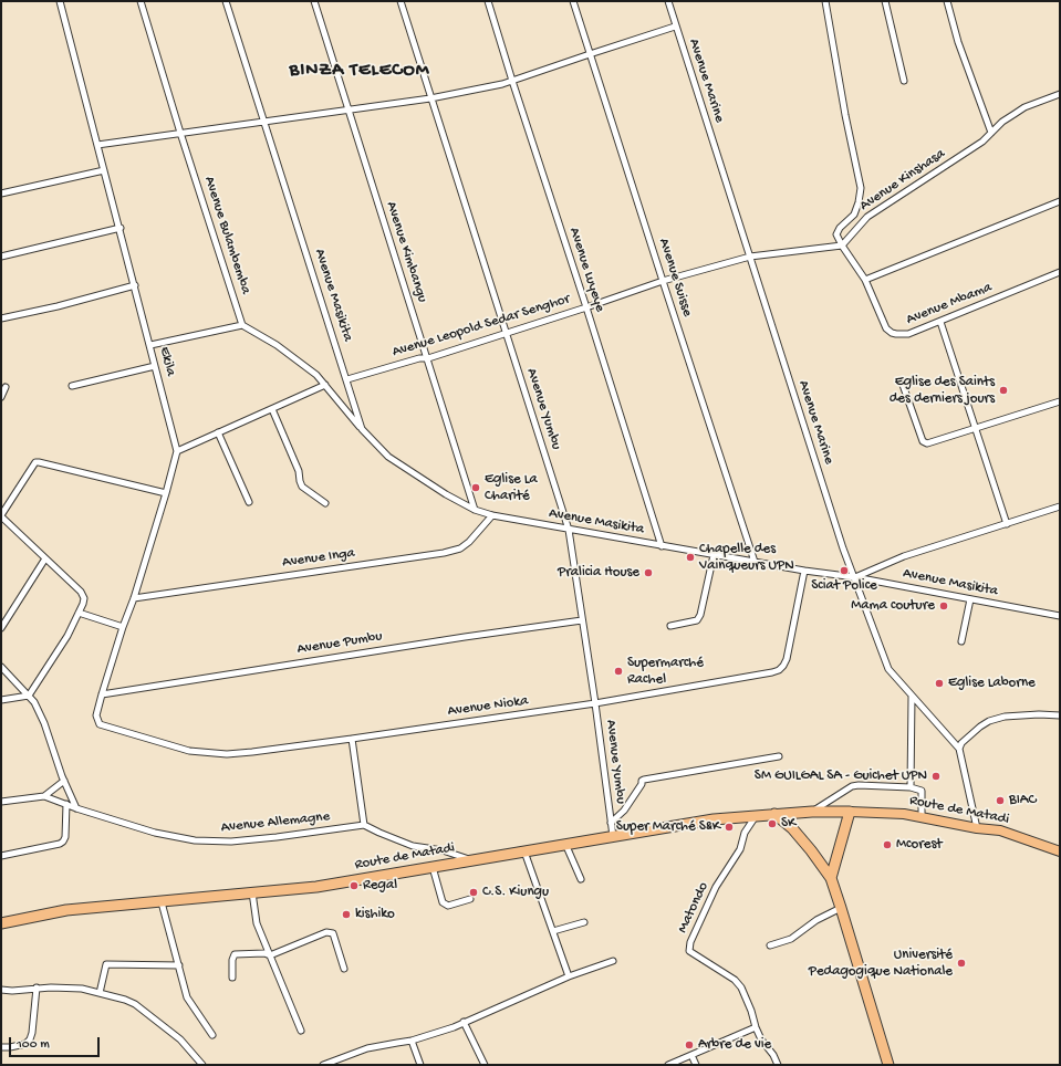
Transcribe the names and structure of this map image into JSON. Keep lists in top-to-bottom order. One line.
{"streets":{"highway":["Route de Matadi"],"street":["Avenue Marine","Avenue Kinshasa","Avenue Bulambemba","Avenue Kimbangu","Avenue Luyeye","Avenue Suisse","Avenue Masikita","Avenue Mbama","Avenue Leopold Sedar Senghor","Ekila","Avenue Yumbu","Avenue Inga","Avenue Pumbu","Avenue Nioka","Avenue Allemagne","Matondo"]},"crossings":[["Avenue Marine","Avenue Masikita"],["Avenue Marine","Avenue Leopold Sedar Senghor"],["Avenue Kinshasa","Avenue Mbama"],["Avenue Kimbangu","Avenue Masikita"],["Avenue Kimbangu","Avenue Leopold Sedar Senghor"],["Avenue Luyeye","Avenue Masikita"],["Avenue Luyeye","Avenue Leopold Sedar Senghor"],["Avenue Suisse","Avenue Masikita"],["Avenue Suisse","Avenue Leopold Sedar Senghor"],["Avenue Masikita","Avenue Leopold Sedar Senghor"],["Avenue Masikita","Avenue Yumbu"],["Avenue Masikita","Avenue Inga"],["Avenue Masikita","Avenue Nioka"],["Avenue Leopold Sedar Senghor","Avenue Yumbu"],["Ekila","Avenue Inga"],["Ekila","Avenue Pumbu"],["Ekila","Avenue Nioka"],["Avenue Yumbu","Avenue Pumbu"],["Avenue Yumbu","Avenue Nioka"],["Avenue Yumbu","Route de Matadi"],["Route de Matadi","Matondo"]],"districts":["BINZA TELECOM"],"places":["Eglise des Saints des derniers jours","Eglise La Charité","Chapelle des Vainqueurs UPN","Sciat Police","Pralicia House","Mama couture","Supermarché Rachel","Eglise Laborne","SM GUILGAL SA - Guichet UPN","BIAC","SK","Super Marché S&K","Mcorest","Regal","C.S. Kiungu","kishiko","Université Pedagogique Nationale","Arbre de vie"],"scale_bar":"100 m"}
